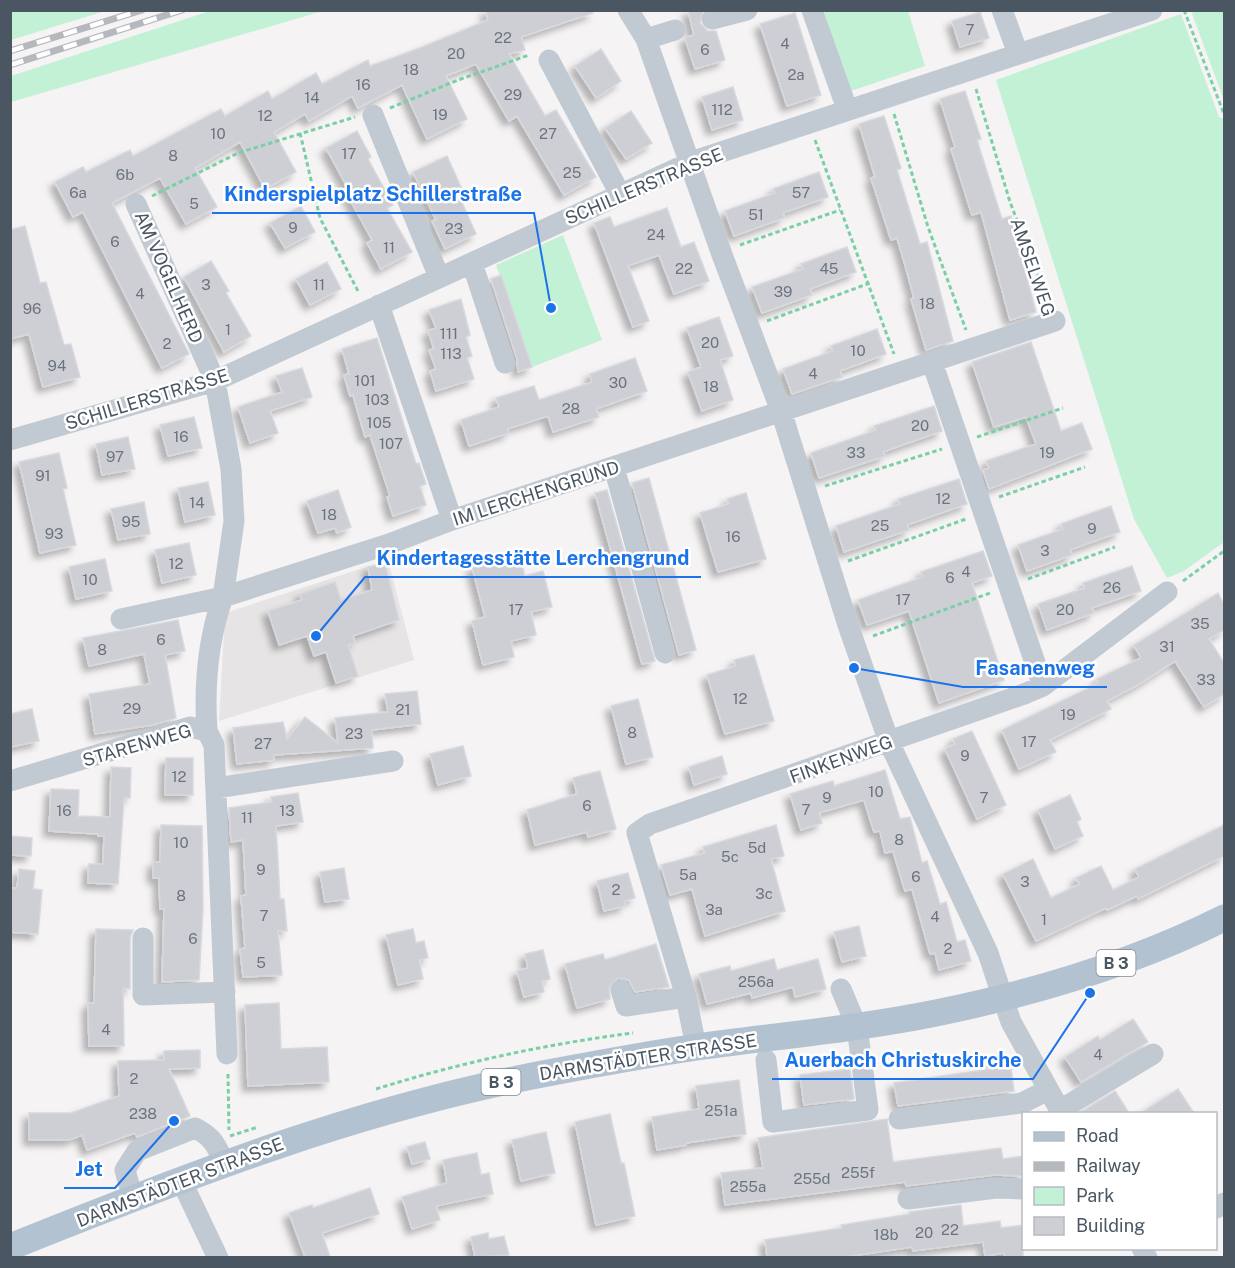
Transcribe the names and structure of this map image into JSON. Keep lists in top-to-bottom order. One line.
{"streets":{"main road":["B 3","DARMSTÄDTER STRASSE"],"street":["SCHILLERSTRASSE","AMSELWEG","AM VOGELHERD","IM LERCHENGRUND","STARENWEG","FINKENWEG"]},"crossings":[["SCHILLERSTRASSE","AMSELWEG"],["SCHILLERSTRASSE","AM VOGELHERD"],["AMSELWEG","IM LERCHENGRUND"],["FINKENWEG","DARMSTÄDTER STRASSE"]],"places":["Kinderspielplatz Schillerstraße","Kindertagesstätte Lerchengrund","Fasanenweg","Auerbach Christuskirche","Jet"],"house_numbers":["7","22","4","6","20","18","2a","16","29","14","112","19","12","10","27","17","8","25","6b","6a","57","5","51","9","23","24","6","11","22","45","3","11","39","4","18","96","1","111","20","2","10","113","94","4","101","30","18","103","28","105","20","16","107","33","19","97","91","12","14","18","95","25","9","93","16","3","12","4","6","10","26","17","17","20","35","6","31","8","33","12","29","21","19","8","23","17","27","9","12","10","9","7","6","7","16","13","11","8","10","5d","5c","9","5a","6","3","2","3c","8","3a","7","4","1","6","2","5","256a","4","4","2","251a","238","255f","255d","255a","22","20","18b"],"legend":["Road","Railway","Park","Building"]}
